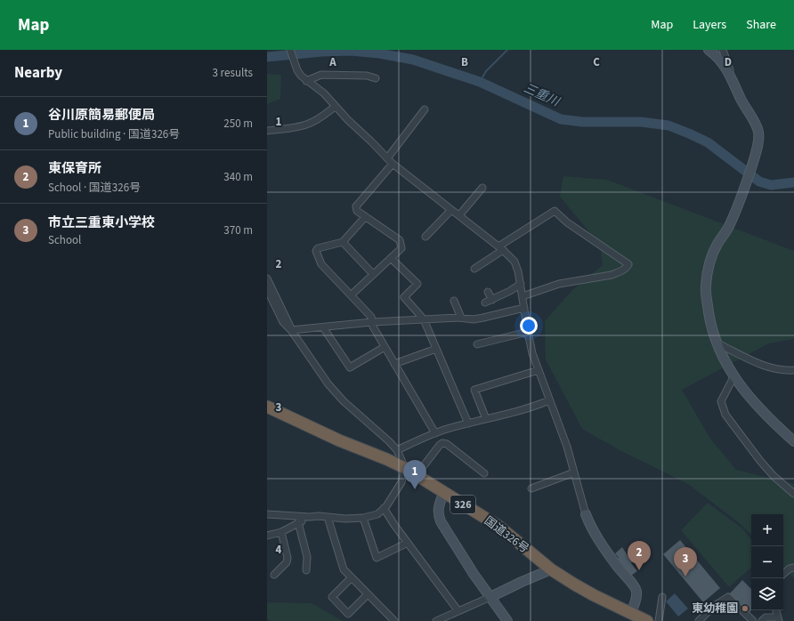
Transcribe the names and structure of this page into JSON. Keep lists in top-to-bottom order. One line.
{"streets":{"highway":["326","国道326号"]},"water":["三重川"],"places":["東幼稚園"],"page":{"header":"Map","nav":["Map","Layers","Share"],"heading":["Nearby","3 results"],"list":[{"mark":"1","name":"谷川原簡易郵便局","note":"Public building · 国道326号","value":"250 m"},{"mark":"2","name":"東保育所","note":"School · 国道326号","value":"340 m"},{"mark":"3","name":"市立三重東小学校","note":"School","value":"370 m"}],"pins":["1","2","3"],"map_buttons":["+","−"]},"grid":{"columns":["A","B","C","D"],"rows":["1","2","3","4"]}}
